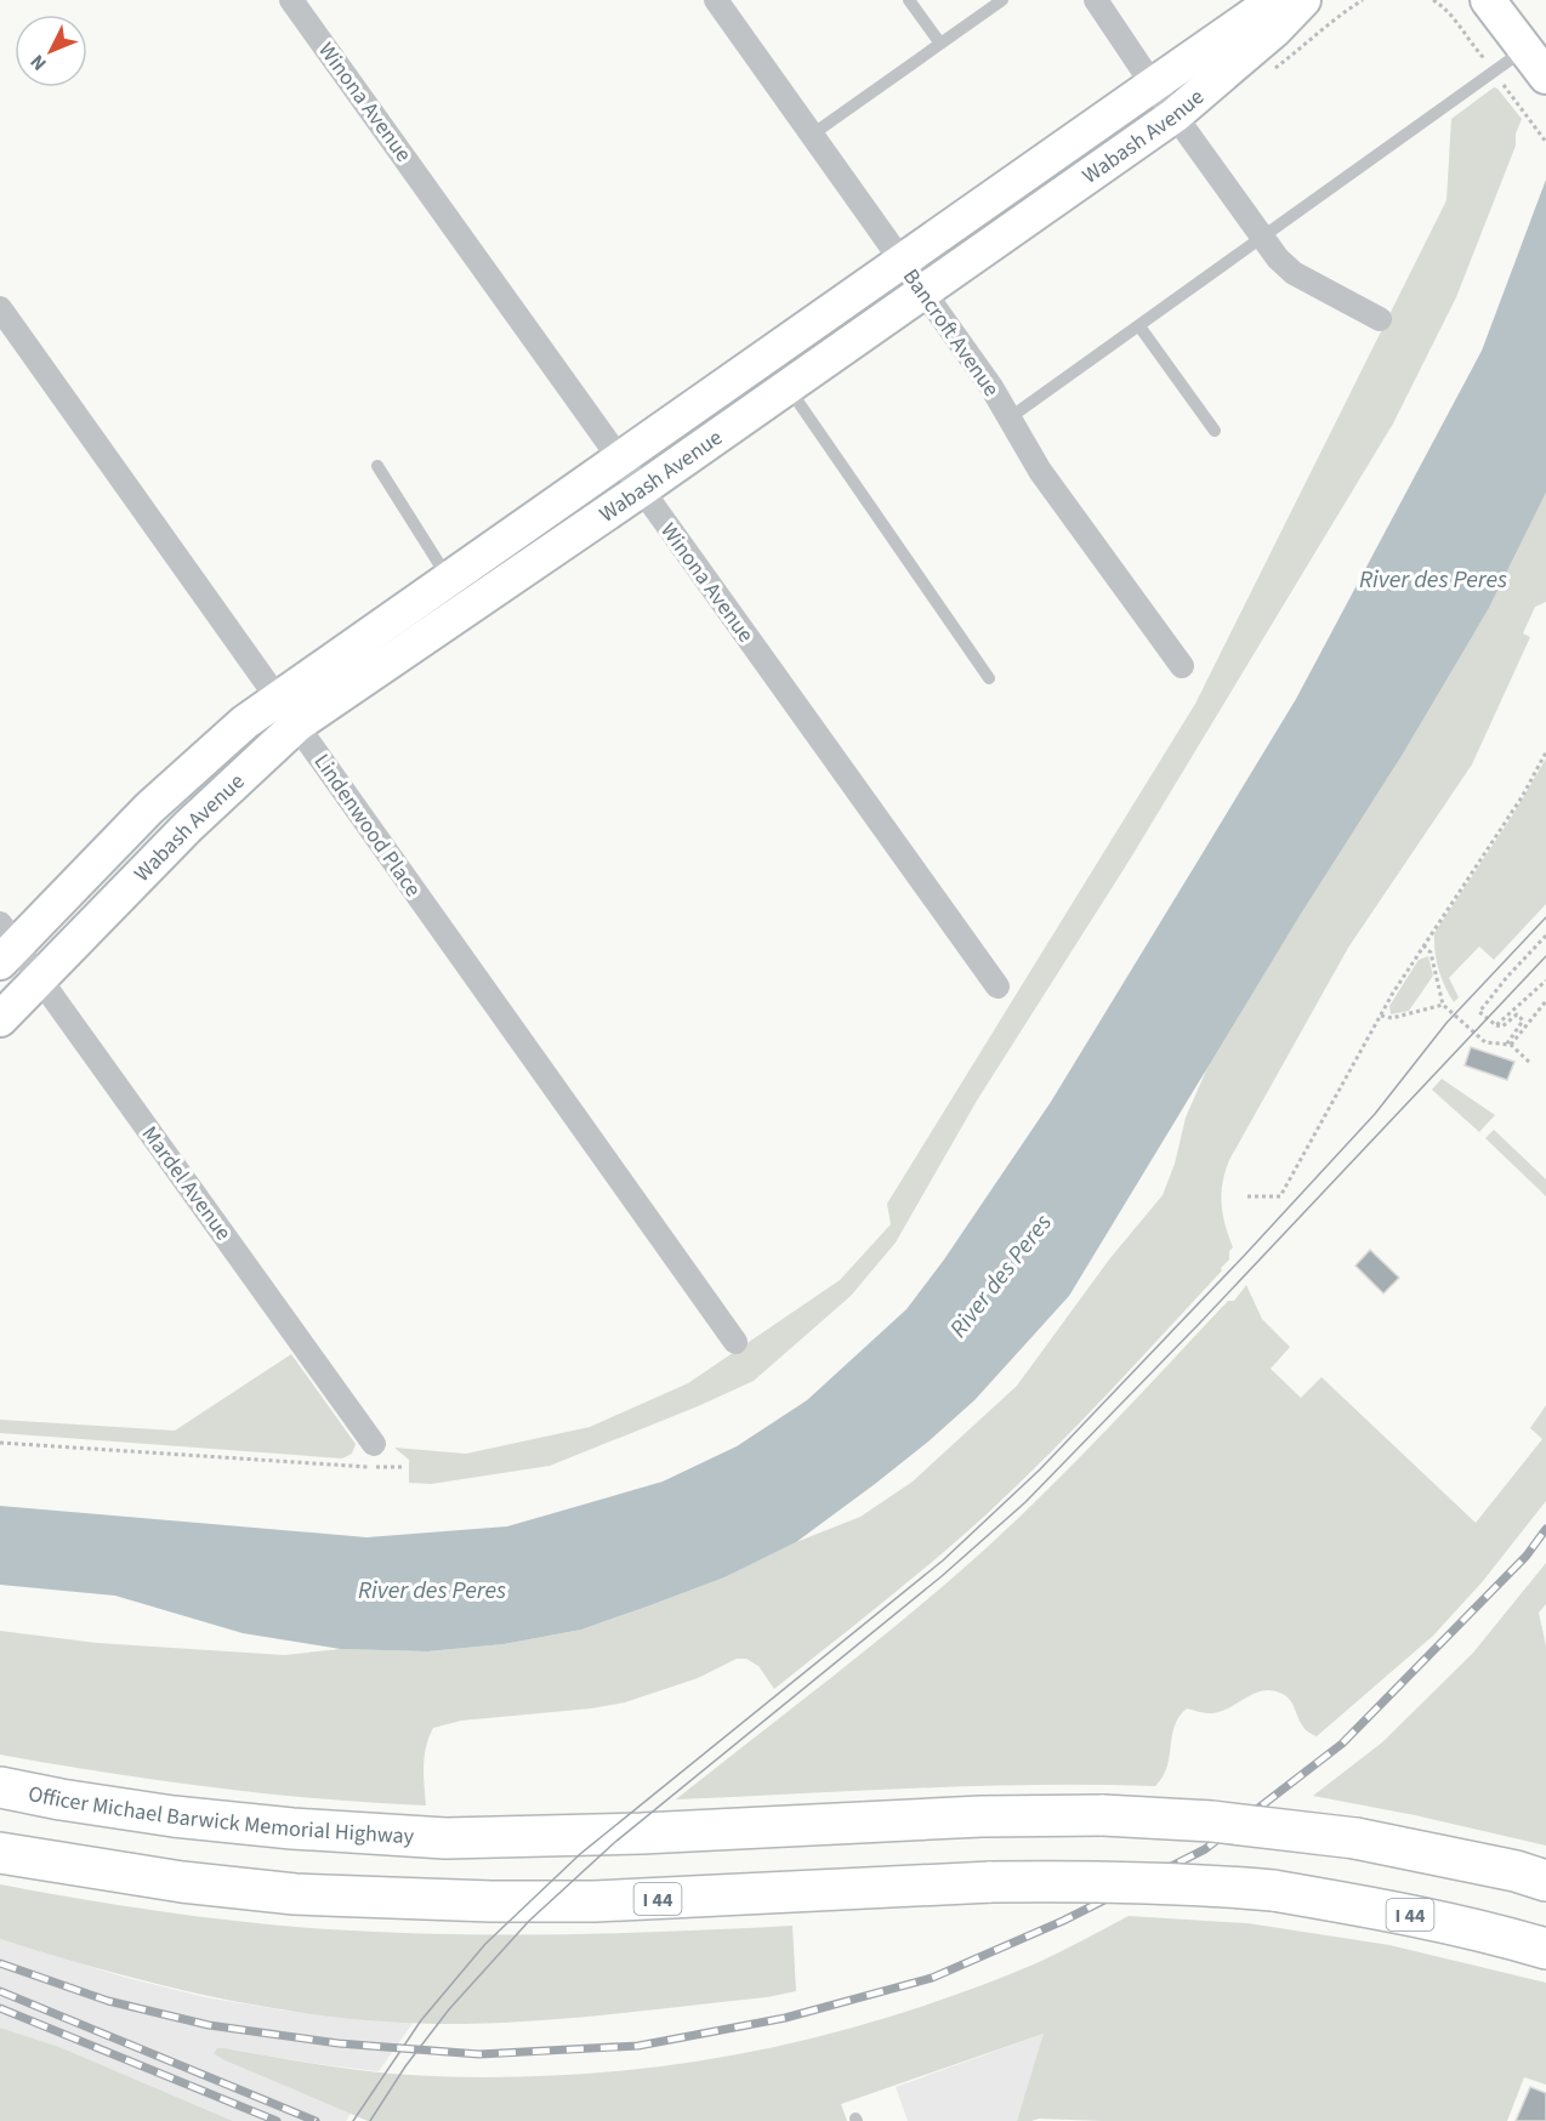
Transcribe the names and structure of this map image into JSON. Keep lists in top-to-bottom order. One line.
{"streets":{"highway":["Officer Michael Barwick Memorial Highway","I 44"],"main road":["Wabash Avenue"],"street":["Winona Avenue","Bancroft Avenue","Lindenwood Place","Mardel Avenue"]},"crossings":[["Winona Avenue","Wabash Avenue"],["Wabash Avenue","Bancroft Avenue"],["Wabash Avenue","Lindenwood Place"],["Wabash Avenue","Mardel Avenue"]],"water":["River des Peres"],"north":"bottom left"}
